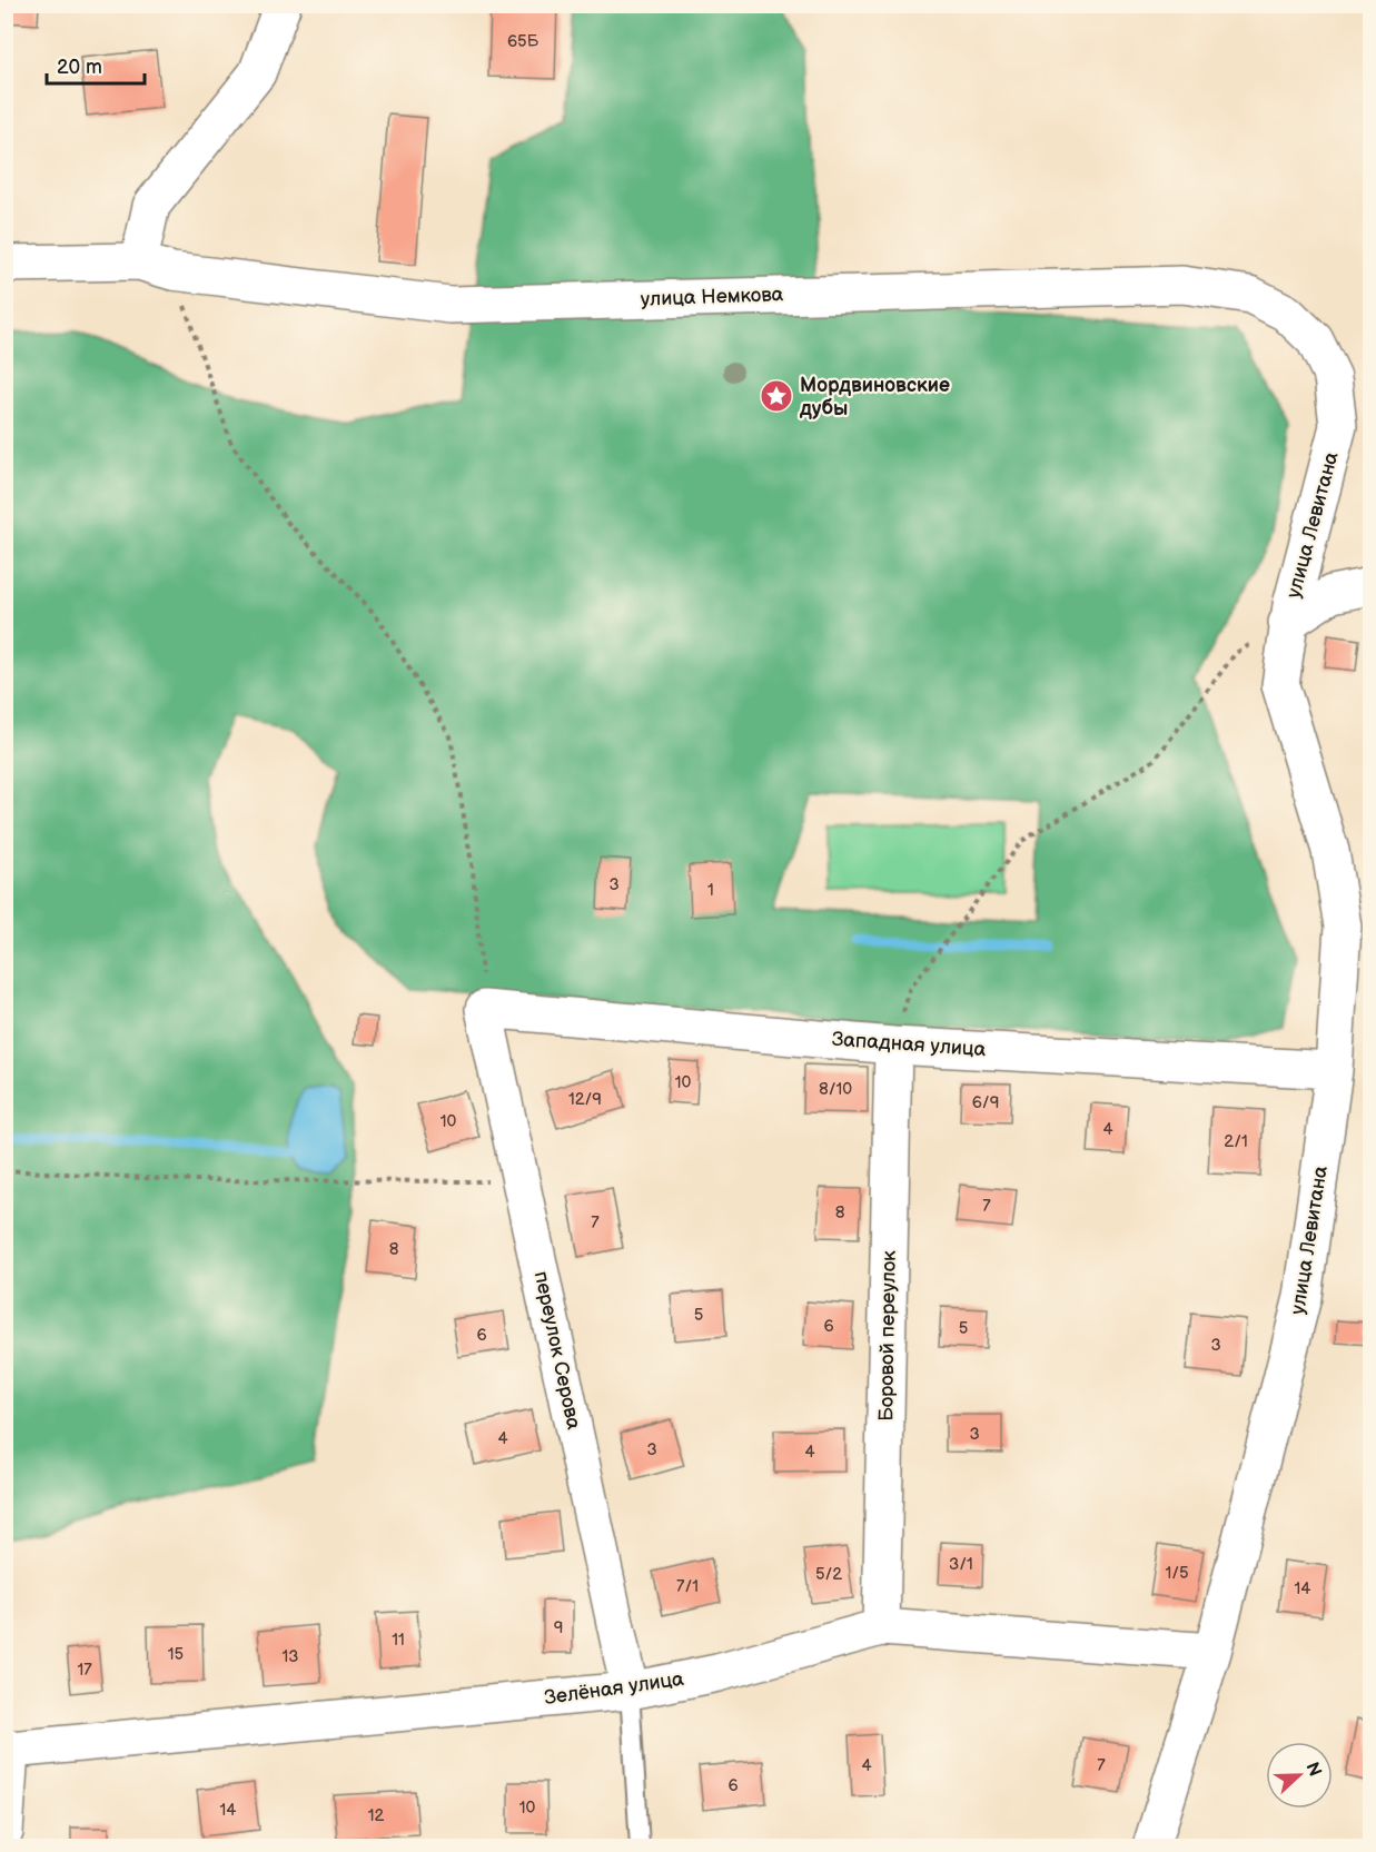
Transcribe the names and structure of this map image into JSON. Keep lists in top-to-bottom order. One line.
{"streets":{"street":["улица Немкова","улица Левитана","Западная улица","Боровой переулок","переулок Серова","Зелёная улица"]},"crossings":[["улица Немкова","улица Левитана"],["улица Левитана","Западная улица"],["улица Левитана","Зелёная улица"],["Западная улица","Боровой переулок"],["Западная улица","переулок Серова"],["Боровой переулок","Зелёная улица"],["переулок Серова","Зелёная улица"]],"places":{"place":["Мордвиновские дубы"]},"house_numbers":["65Б","3","1","10","8/10","12/9","6/9","10","4","2/1","7","8","7","8","5","6","5","6","3","3","4","3","4","3/1","1/5","5/2","7/1","14","9","11","15","13","17","4","7","6","10","14","12"],"scale_bar":"20 m","north":"right"}
